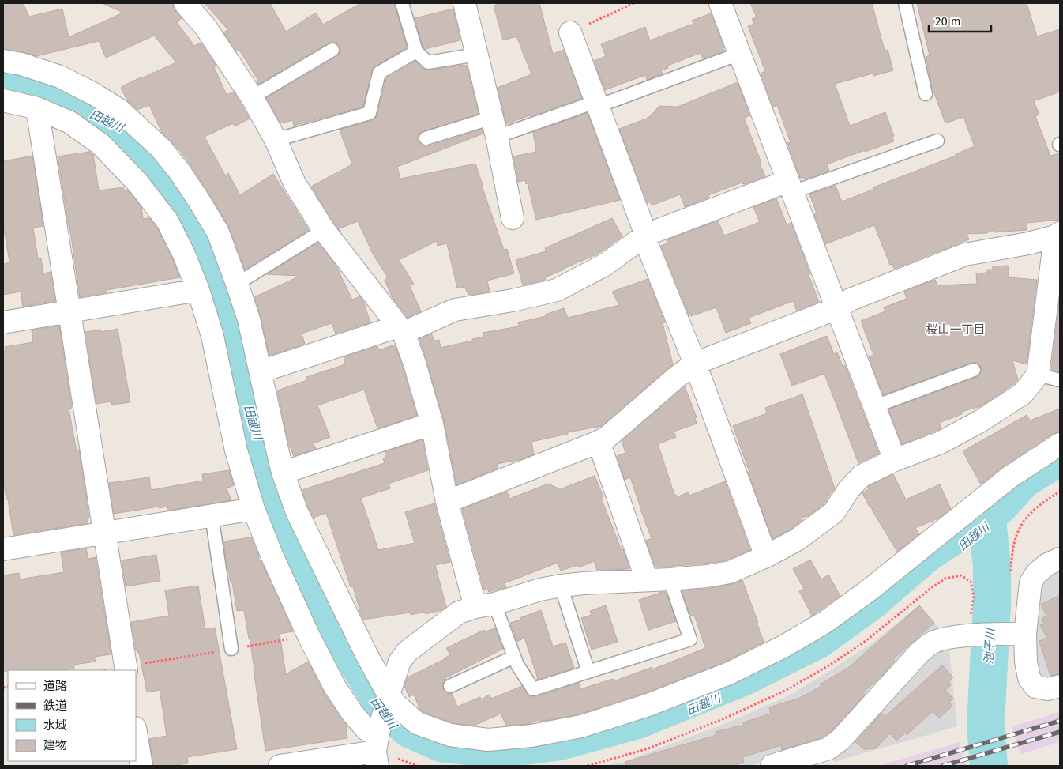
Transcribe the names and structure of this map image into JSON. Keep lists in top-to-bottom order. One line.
{"districts":["桜山一丁目"],"water":["田越川","池子川"],"legend":["道路","鉄道","水域","建物"],"scale_bar":"20 m"}
